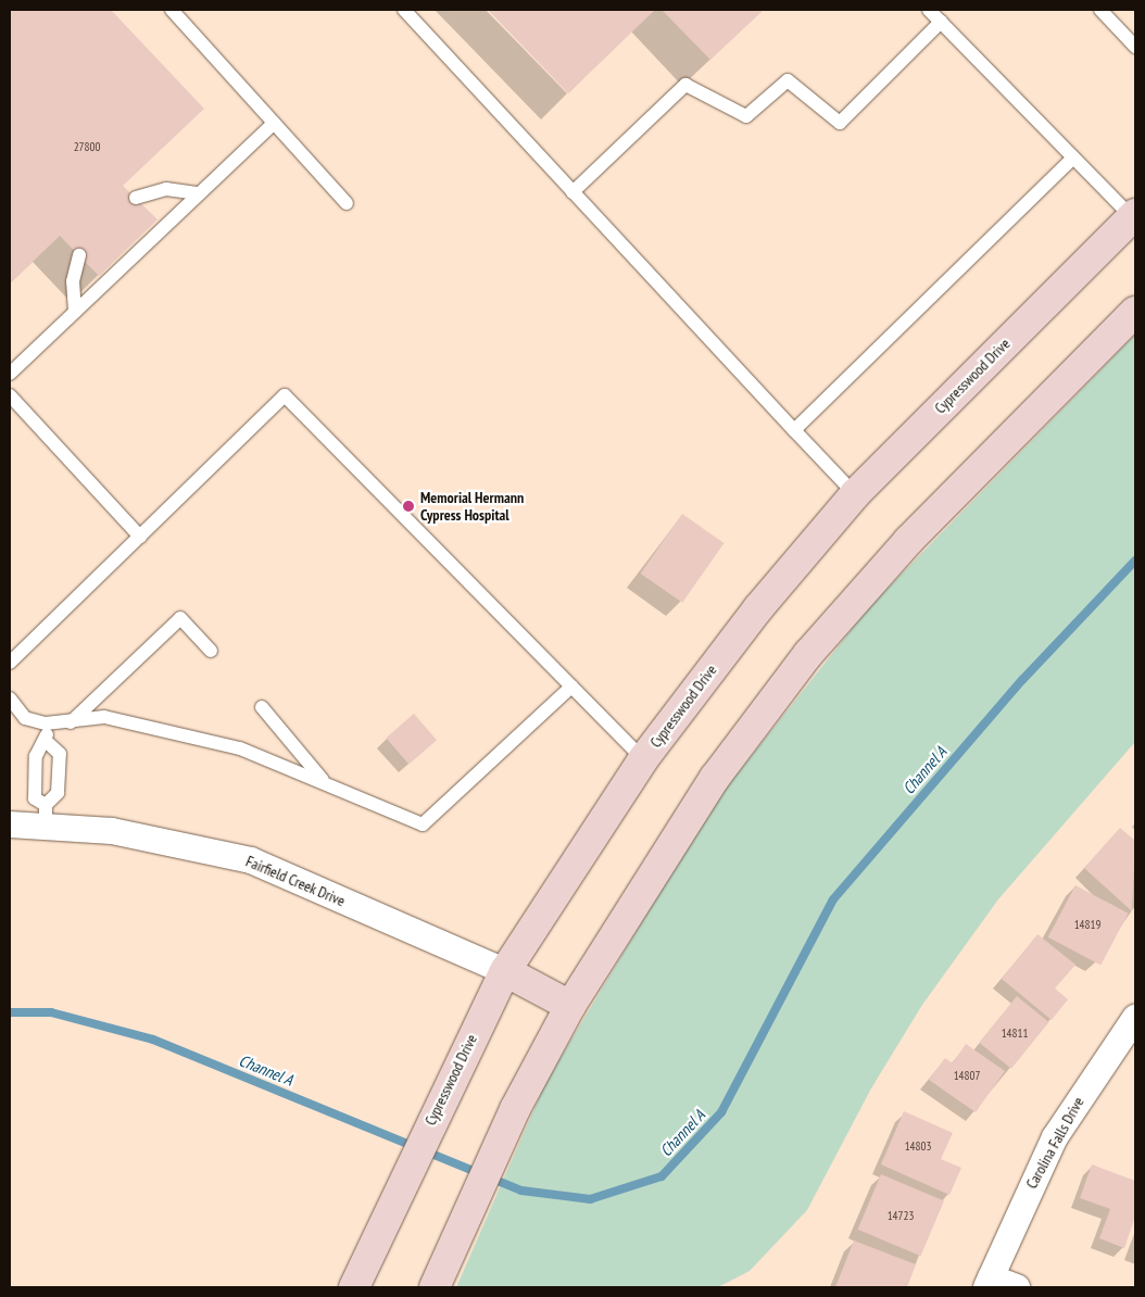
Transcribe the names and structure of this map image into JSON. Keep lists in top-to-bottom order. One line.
{"streets":{"main road":["Cypresswood Drive"],"street":["Fairfield Creek Drive","Carolina Falls Drive"]},"crossings":[["Cypresswood Drive","Fairfield Creek Drive"]],"water":["Channel A"],"places":["Memorial Hermann Cypress Hospital"],"house_numbers":["27800","14819","14811","14807","14803","14723"]}
